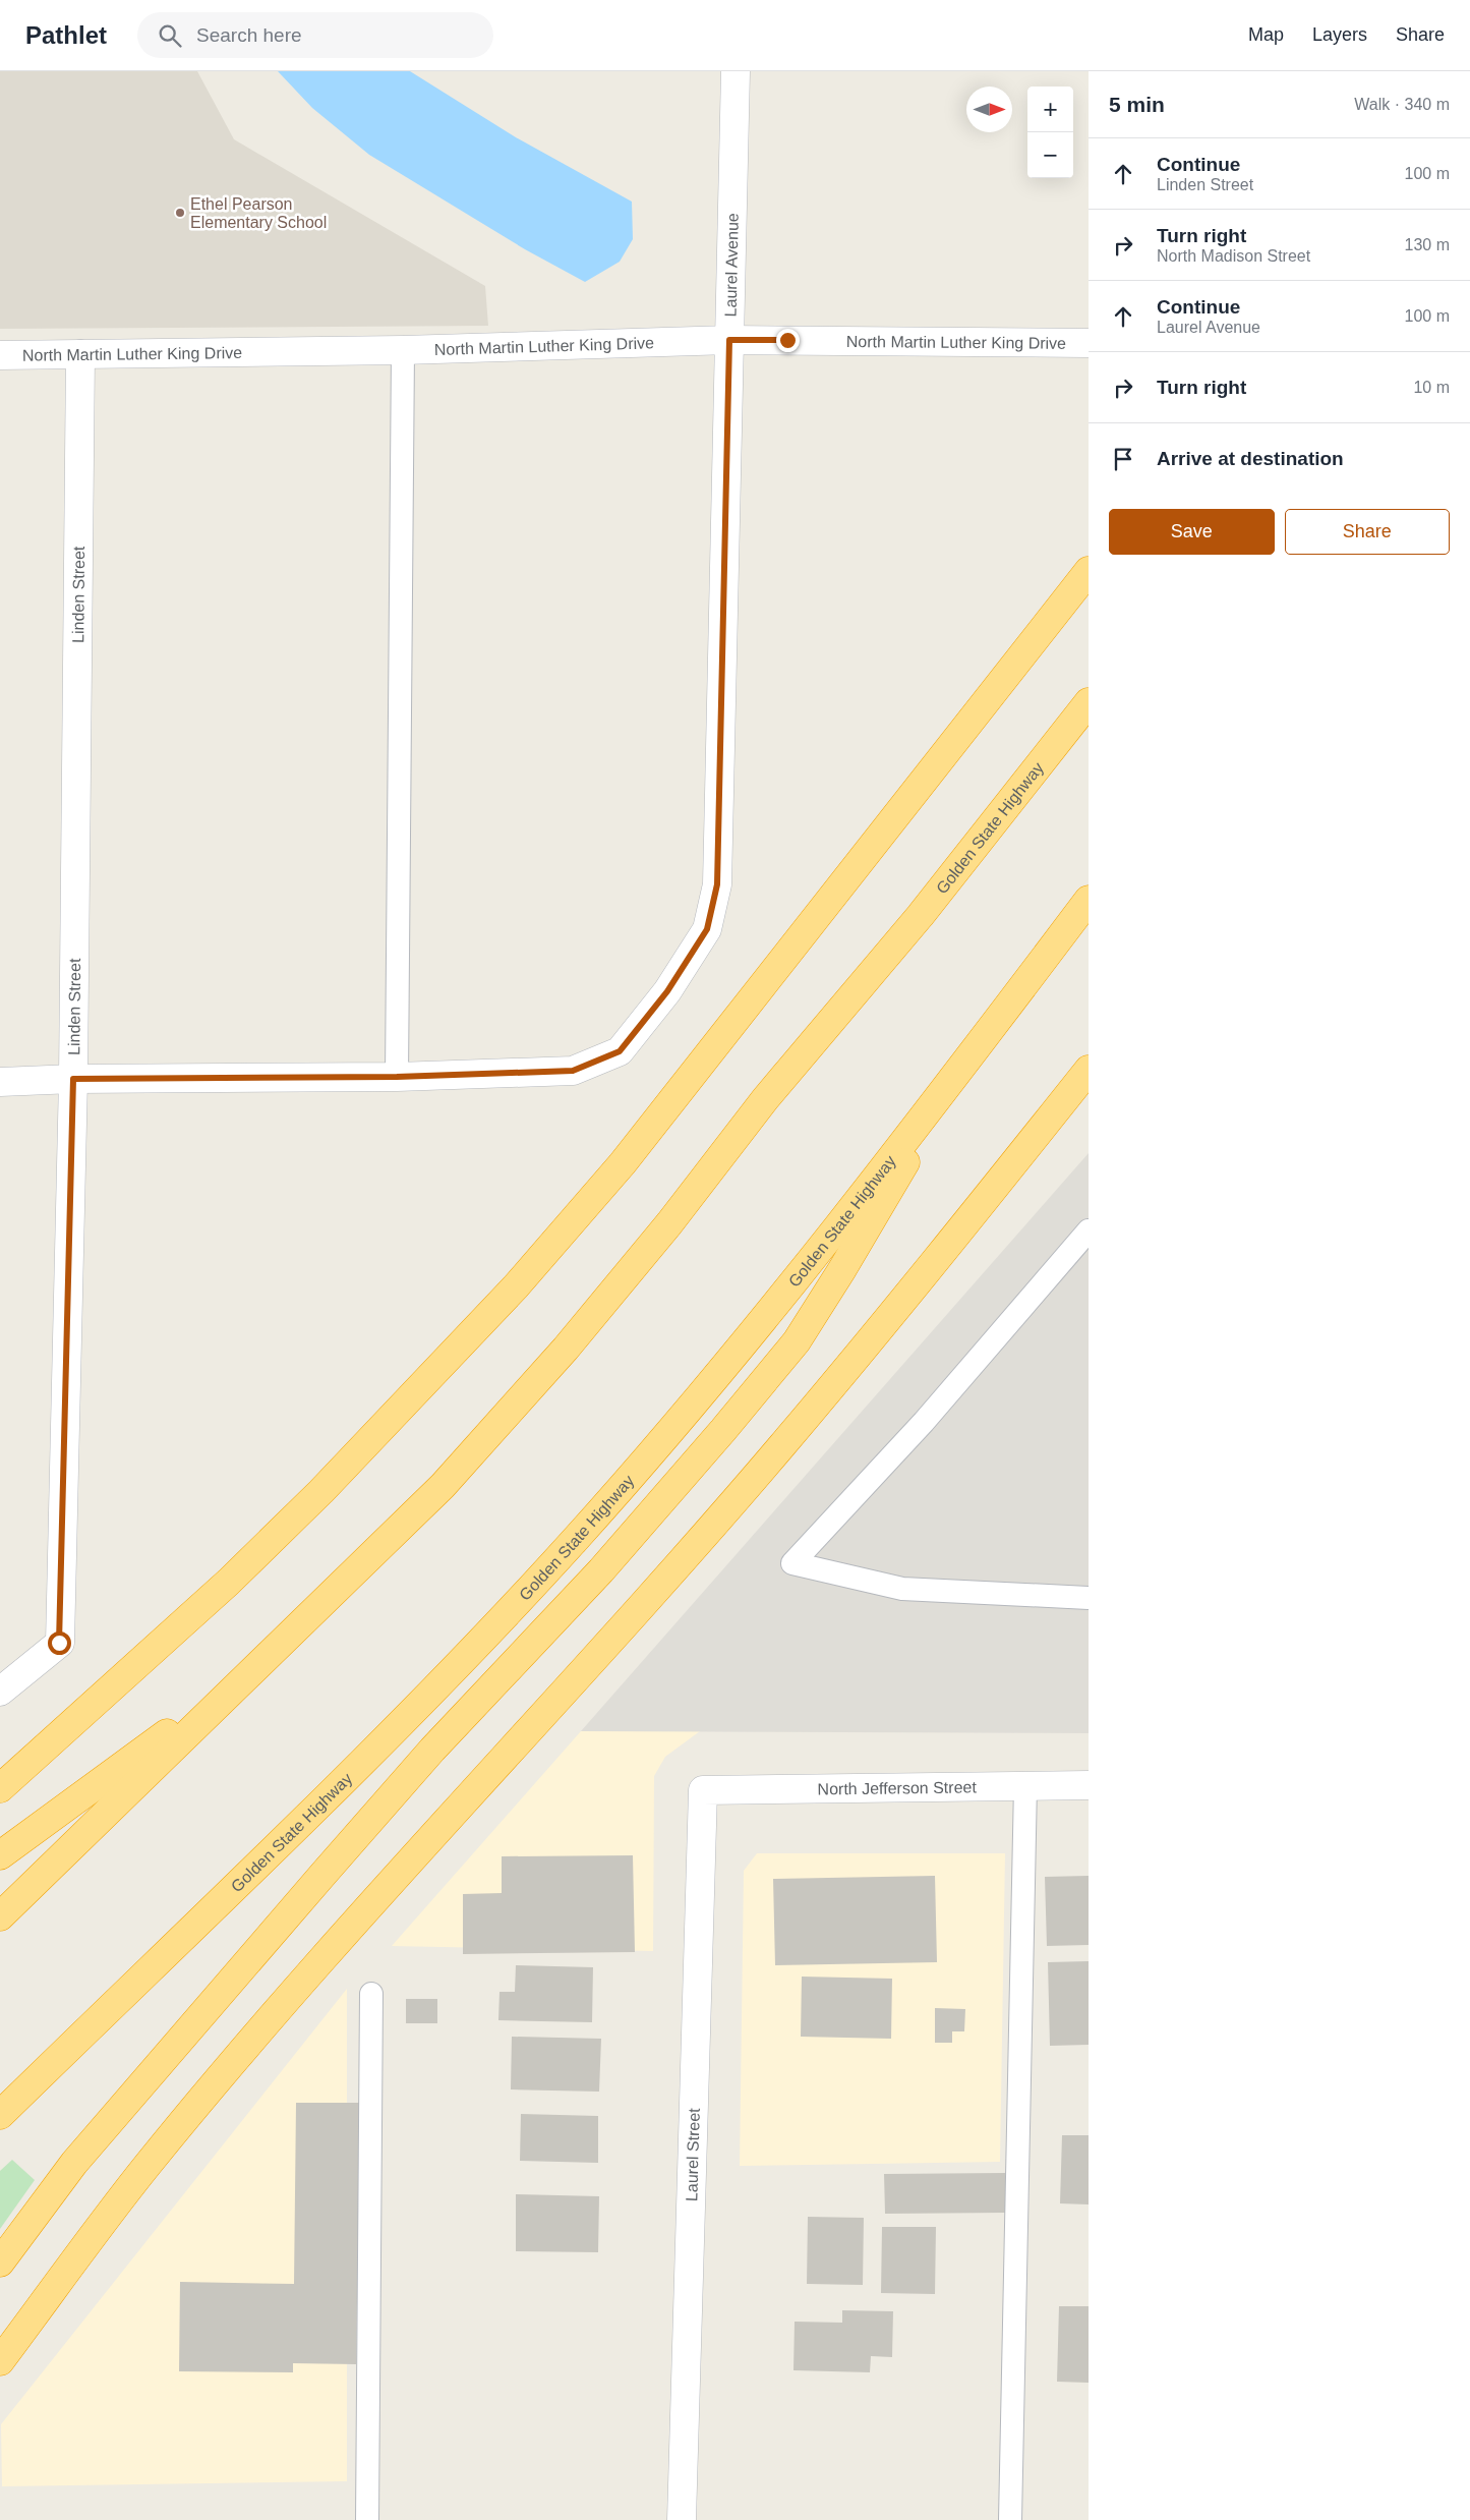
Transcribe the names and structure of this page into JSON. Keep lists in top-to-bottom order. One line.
{"streets":{"highway":["Golden State Highway"],"street":["Laurel Avenue","North Martin Luther King Drive","Linden Street","North Jefferson Street","Laurel Street"]},"crossings":[["Laurel Avenue","North Martin Luther King Drive"],["Laurel Avenue","Linden Street"],["North Martin Luther King Drive","Linden Street"],["North Jefferson Street","Laurel Street"]],"places":["Ethel Pearson Elementary School"],"north":"right","page":{"header":"Pathlet","search":"Search here","nav":["Map","Layers","Share"],"heading":["5 min","Walk · 340 m"],"map_buttons":["+","−"],"list":[["Continue","Linden Street","100 m"],["Turn right","North Madison Street","130 m"],["Continue","Laurel Avenue","100 m"],["Turn right","10 m"],"Arrive at destination"],"buttons":["Save","Share"]}}
